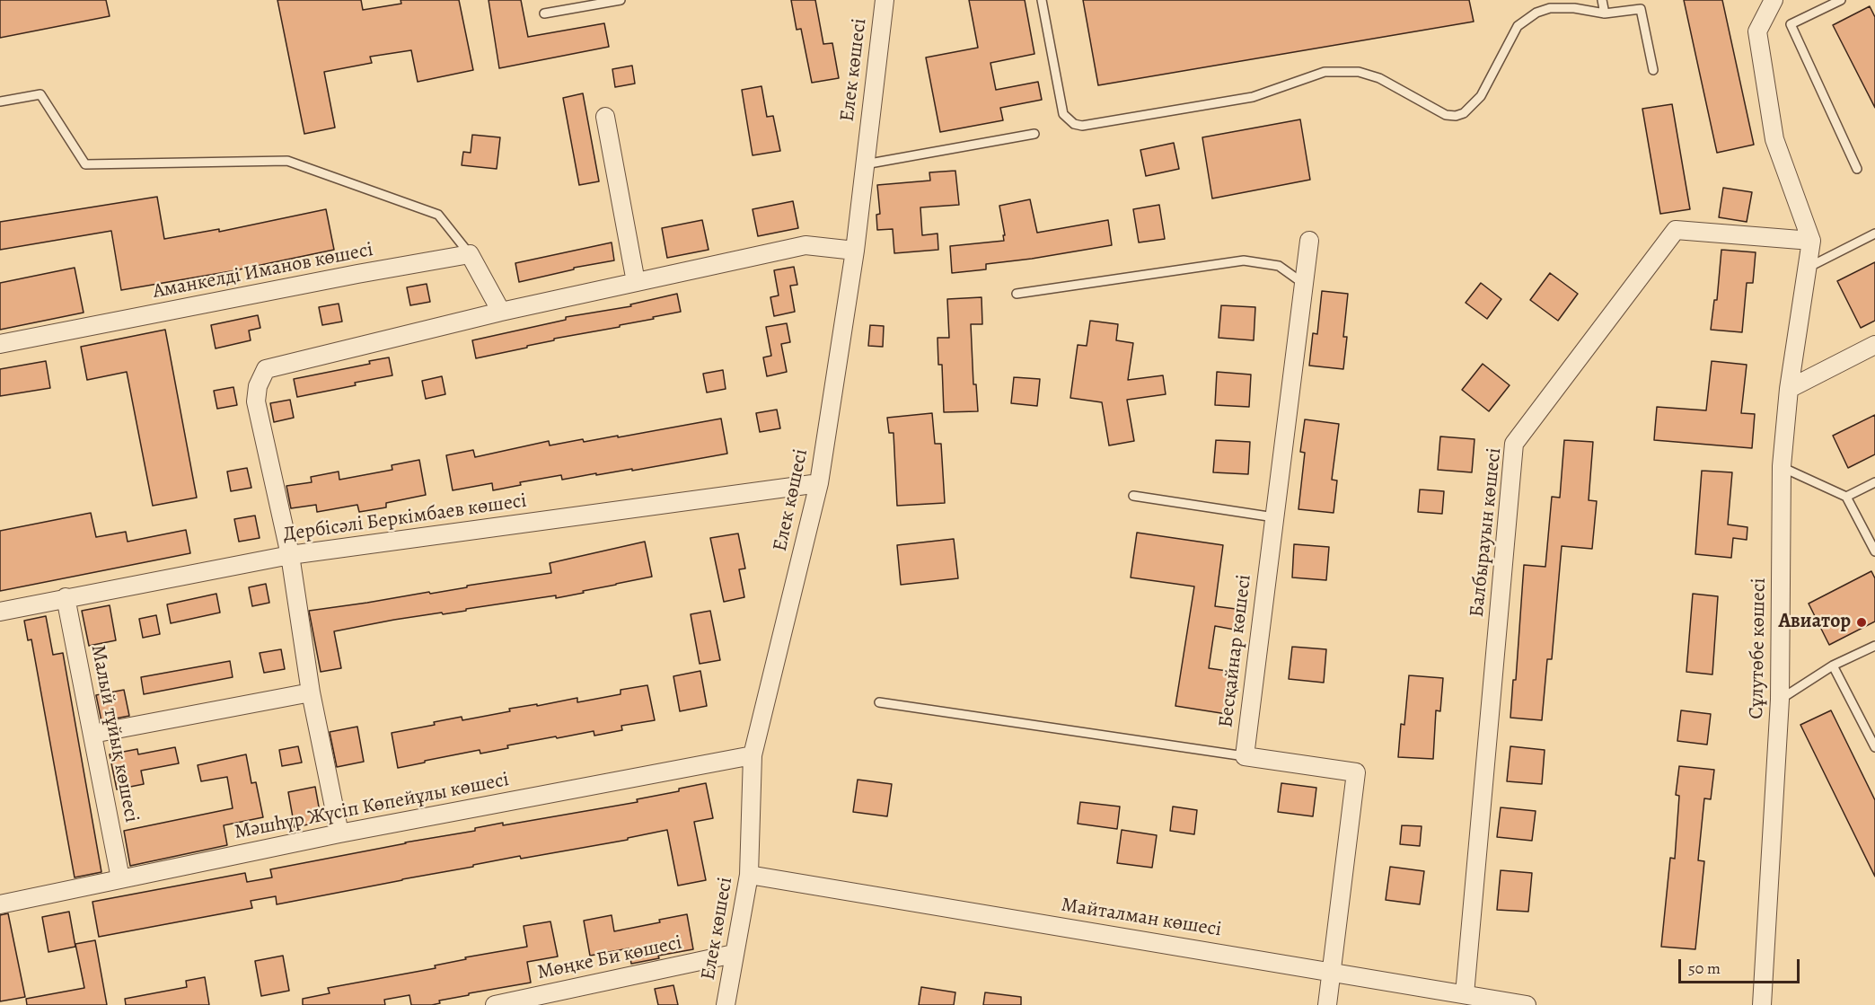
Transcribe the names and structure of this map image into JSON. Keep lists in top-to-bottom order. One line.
{"streets":{"street":["Елек көшесі","Аманкелді Иманов көшесі","Дербісәлі Беркімбаев көшесі","Балбырауын көшесі","Сұлутөбе көшесі","Бесқайнар көшесі","Малый тұйық көшесі","Мәшһүр Жүсіп Көпейұлы көшесі","Майталман көшесі","Мөңке Би көшесі"]},"crossings":[["Елек көшесі","Дербісәлі Беркімбаев көшесі"],["Елек көшесі","Мәшһүр Жүсіп Көпейұлы көшесі"],["Елек көшесі","Майталман көшесі"],["Елек көшесі","Мөңке Би көшесі"],["Дербісәлі Беркімбаев көшесі","Малый тұйық көшесі"],["Балбырауын көшесі","Сұлутөбе көшесі"],["Балбырауын көшесі","Майталман көшесі"],["Бесқайнар көшесі","Майталман көшесі"],["Малый тұйық көшесі","Мәшһүр Жүсіп Көпейұлы көшесі"]],"places":["Авиатор"],"scale_bar":"50 m"}
